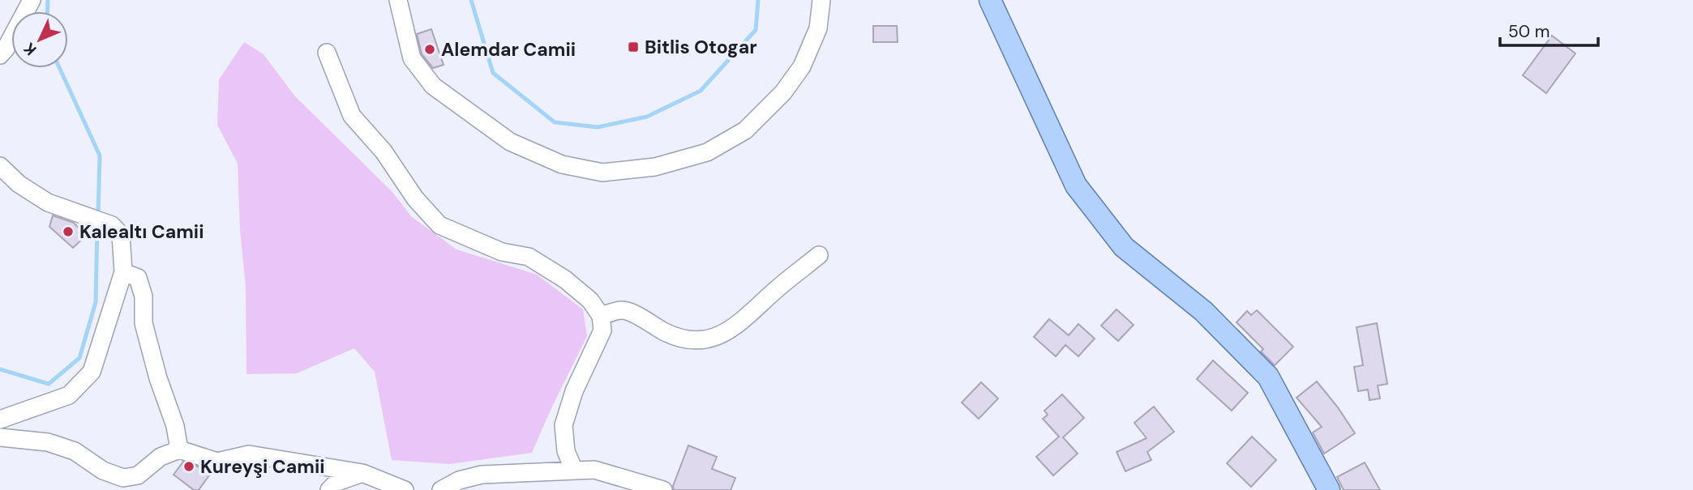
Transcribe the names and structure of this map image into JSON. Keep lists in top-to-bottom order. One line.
{"places":{"transit":["Bitlis Otogar"],"other":["Alemdar Camii","Kalealtı Camii","Kureyşi Camii"]},"scale_bar":"50 m","north":"bottom left"}
